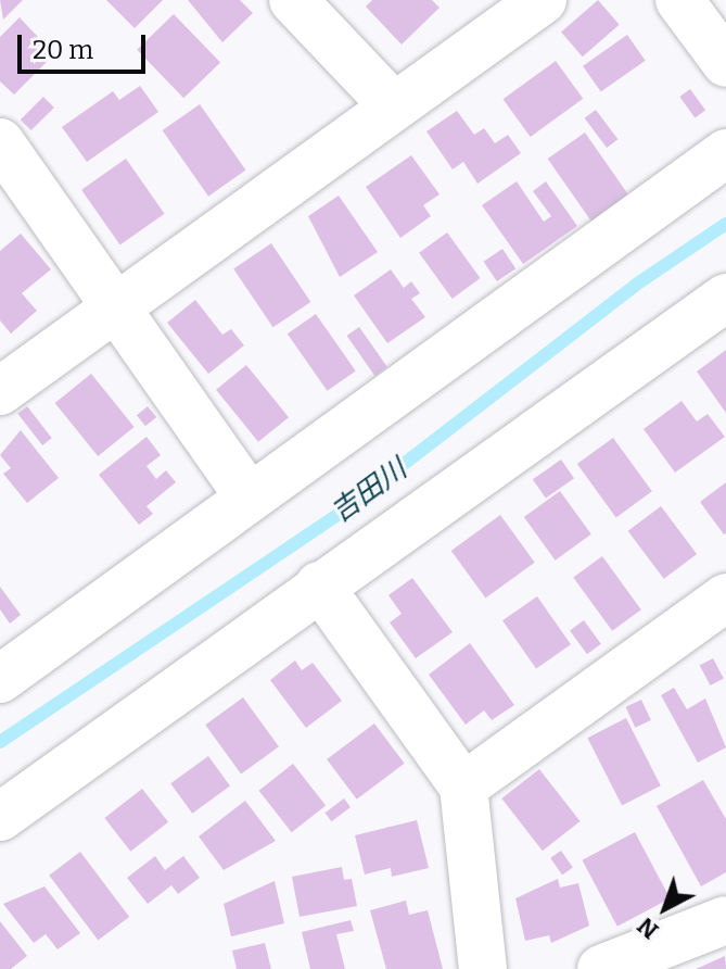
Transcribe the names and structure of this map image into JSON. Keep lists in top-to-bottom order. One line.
{"water":["吉田川"],"scale_bar":"20 m","north":"bottom left"}
